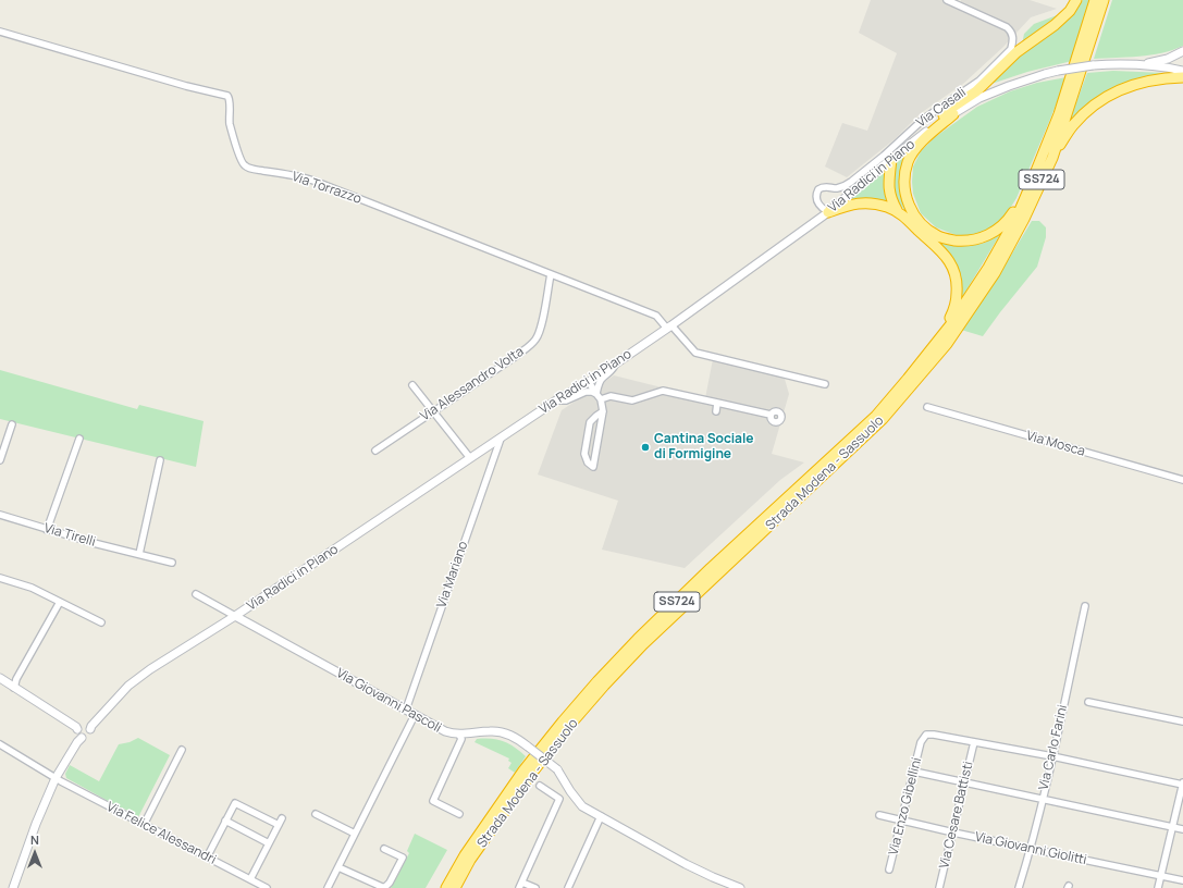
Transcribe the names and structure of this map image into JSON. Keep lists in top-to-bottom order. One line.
{"streets":{"highway":["SS724","Strada Modena - Sassuolo"],"street":["Via Casali","Via Radici in Piano","Via Torrazzo","Via Alessandro Volta","Via Mosca","Via Tirelli","Via Mariano","Via Giovanni Pascoli","Via Carlo Farini","Via Enzo Gibellini","Via Cesare Battisti","Via Felice Alessandri","Via Giovanni Giolitti"]},"crossings":[["Via Casali","Via Radici in Piano"],["Via Radici in Piano","Via Torrazzo"],["Via Radici in Piano","Via Mariano"],["Via Radici in Piano","Via Giovanni Pascoli"],["Via Radici in Piano","Via Felice Alessandri"],["Via Torrazzo","Via Alessandro Volta"],["Via Mariano","Via Giovanni Pascoli"],["Via Carlo Farini","Via Giovanni Giolitti"],["Via Enzo Gibellini","Via Cesare Battisti"],["Via Enzo Gibellini","Via Giovanni Giolitti"],["Via Cesare Battisti","Via Giovanni Giolitti"]],"places":["Cantina Sociale di Formigine"],"north":"top"}
